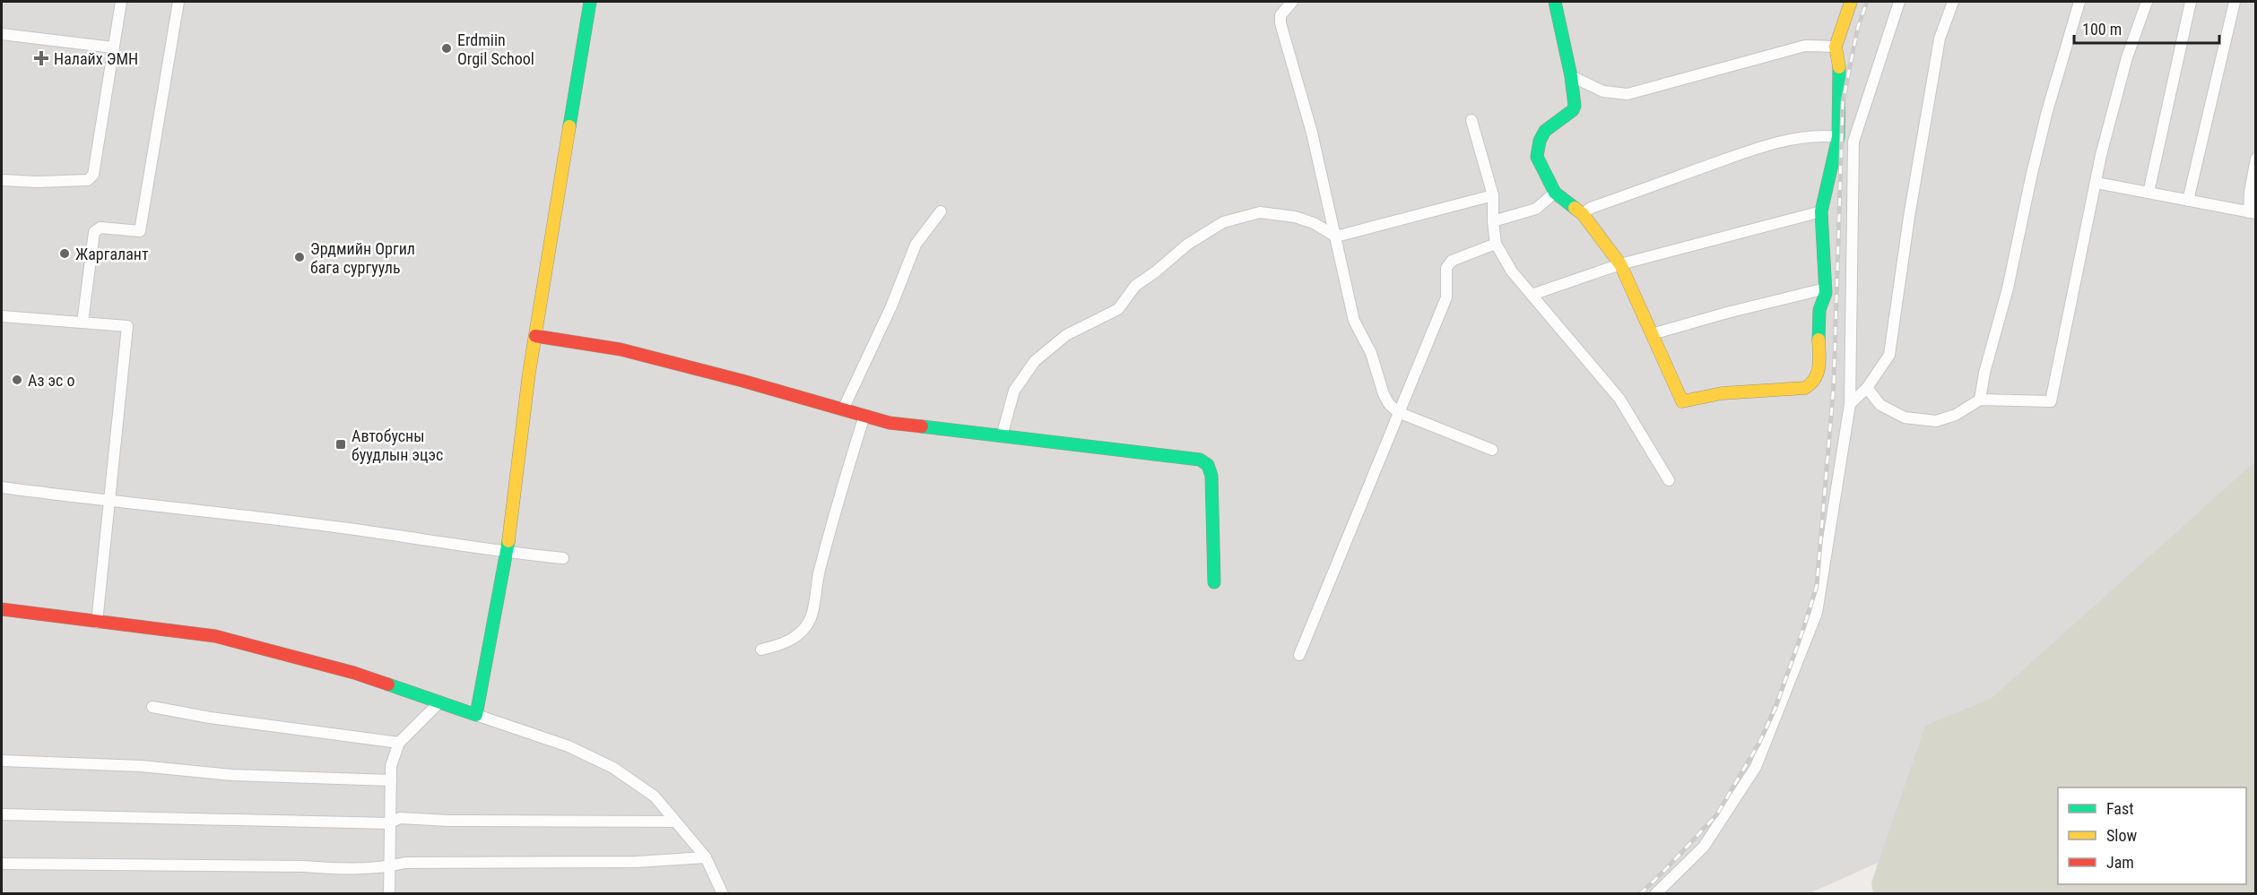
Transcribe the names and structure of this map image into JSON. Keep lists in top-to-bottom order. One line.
{"places":{"other":["Erdmiin Orgil School","Жаргалант","Эрдмийн Оргил бага сургууль","Аз эс о"],"health":["Налайх ЭМН"],"transit":["Автобусны буудлын эцэс"]},"legend":["Fast","Slow","Jam"],"scale_bar":"100 m"}
